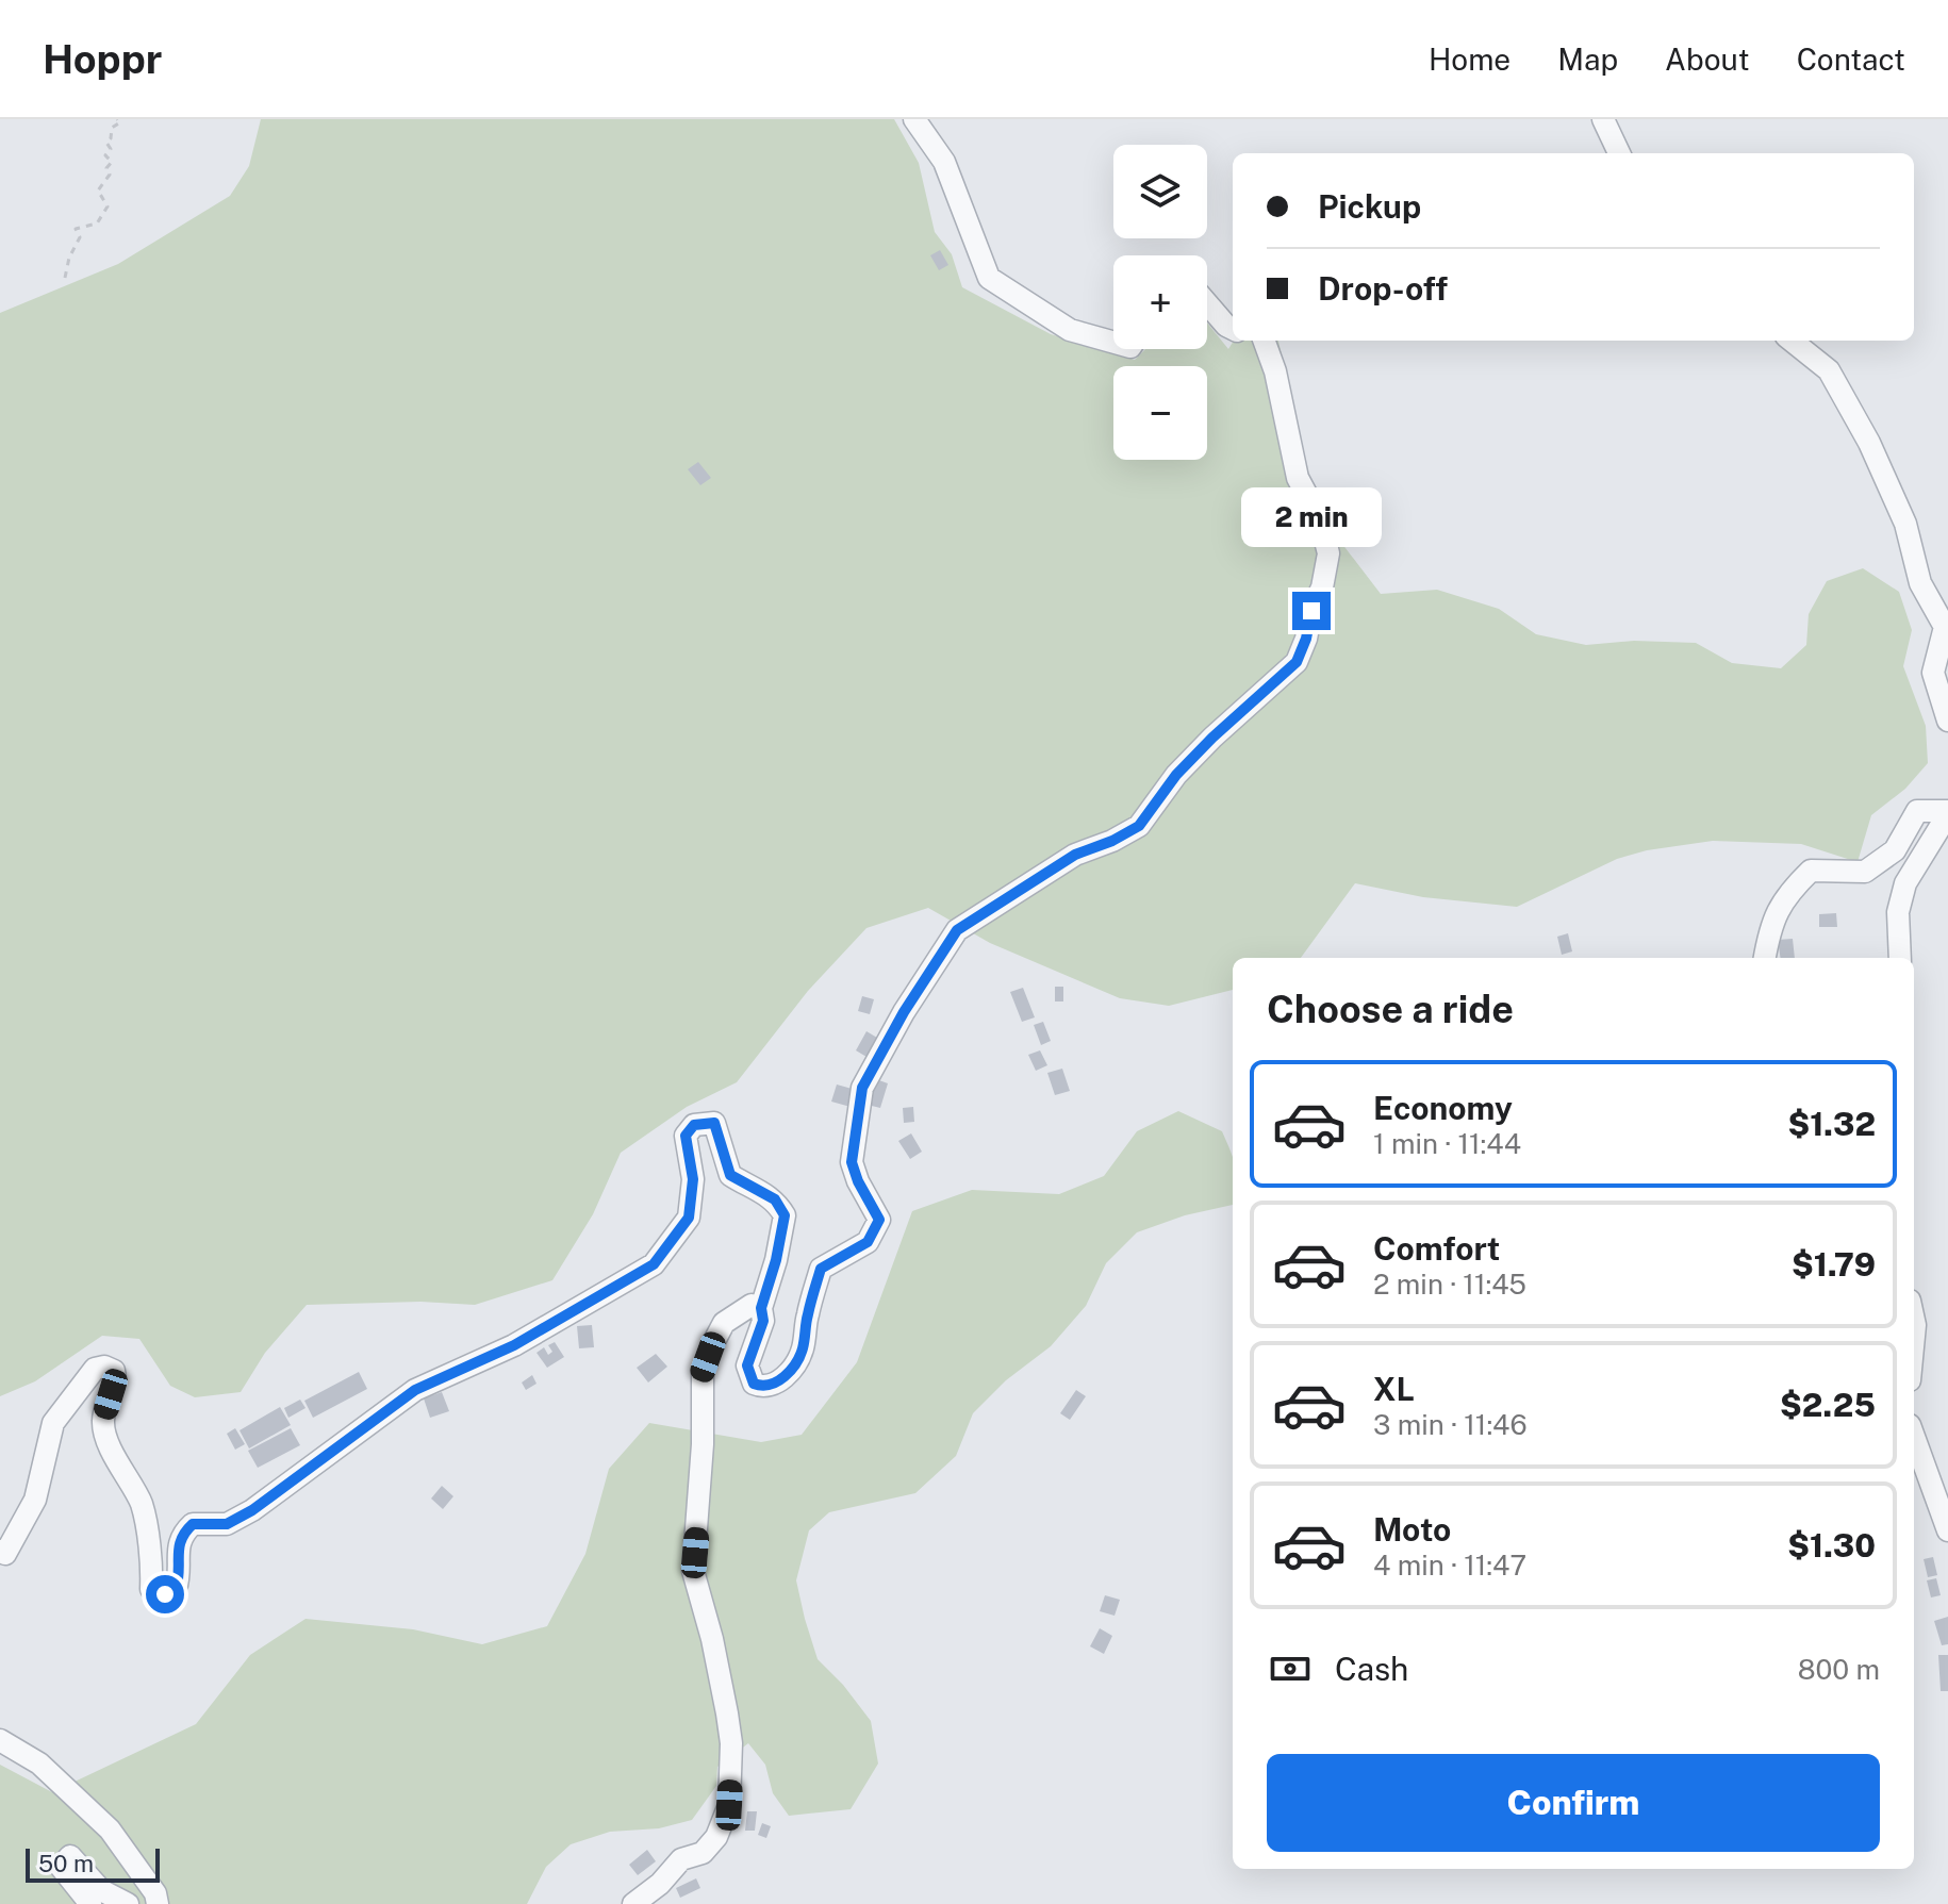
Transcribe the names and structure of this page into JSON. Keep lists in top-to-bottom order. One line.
{"scale_bar":"50 m","page":{"header":"Hoppr","nav":["Home","Map","About","Contact"],"map_buttons":["+","−"],"banner":["Pickup","Drop-off"],"bubble":"2 min","heading":"Choose a ride","list":[{"name":"Economy","note":"1 min · 11:44","value":"$1.32"},{"name":"Comfort","note":"2 min · 11:45","value":"$1.79"},{"name":"XL","note":"3 min · 11:46","value":"$2.25"},{"name":"Moto","note":"4 min · 11:47","value":"$1.30"}],"pay":["Cash","800 m"],"buttons":"Confirm","scale":"50 m"}}
